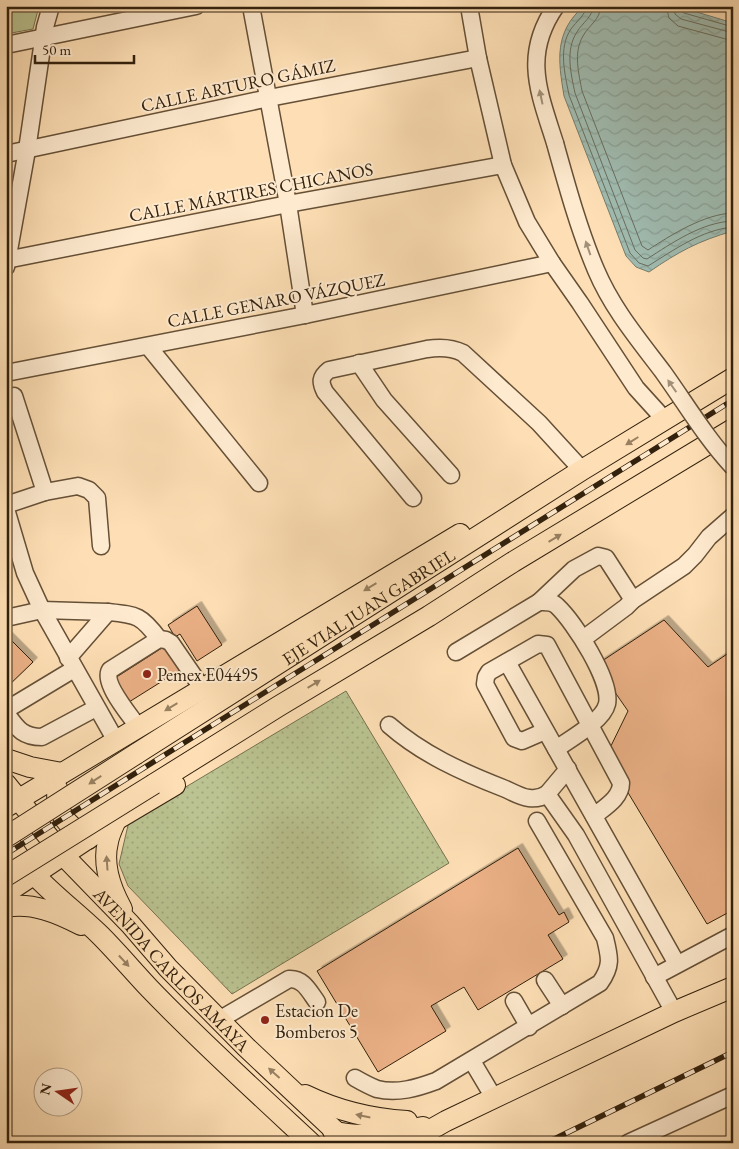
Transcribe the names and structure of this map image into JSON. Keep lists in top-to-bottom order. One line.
{"streets":{"main road":["EJE VIAL JUAN GABRIEL","AVENIDA CARLOS AMAYA"],"street":["CALLE ARTURO GÁMIZ","CALLE MÁRTIRES CHICANOS","CALLE GENARO VÁZQUEZ"]},"crossings":[["EJE VIAL JUAN GABRIEL","AVENIDA CARLOS AMAYA"]],"places":["Pemex E04495","Estacion De Bomberos 5"],"scale_bar":"50 m","north":"left"}
